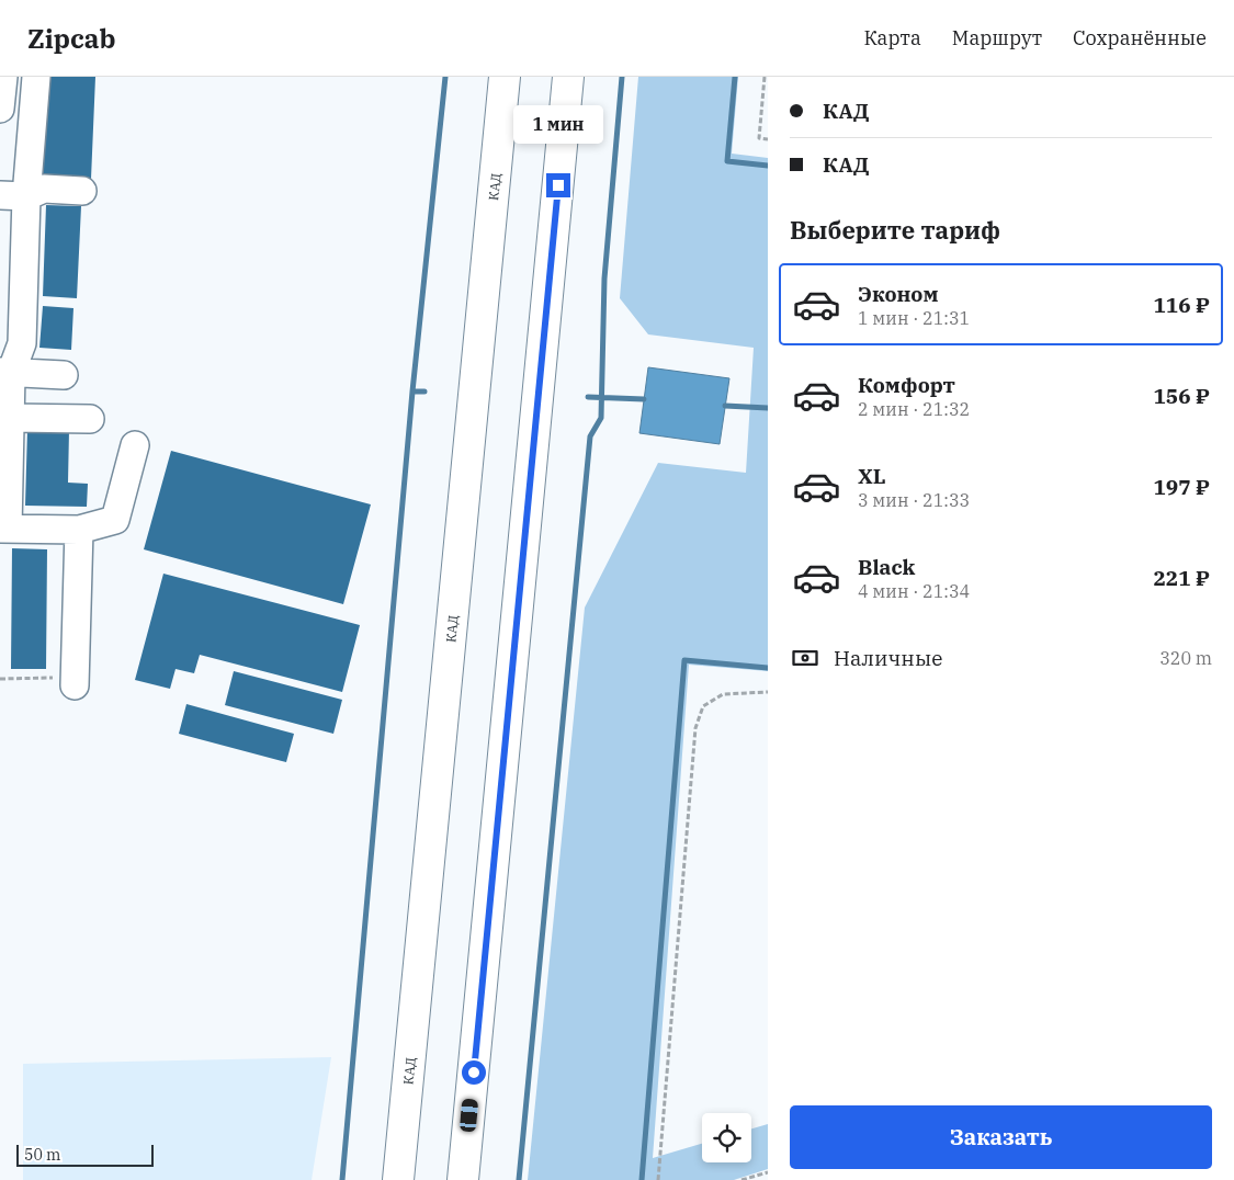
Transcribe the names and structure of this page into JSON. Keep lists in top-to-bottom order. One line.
{"streets":{"highway":["КАД"]},"scale_bar":"50 m","page":{"header":"Zipcab","nav":["Карта","Маршрут","Сохранённые"],"banner":["КАД","КАД"],"bubble":"1 мин","heading":"Выберите тариф","list":[{"name":"Эконом","note":"1 мин · 21:31","value":"116 ₽"},{"name":"Комфорт","note":"2 мин · 21:32","value":"156 ₽"},{"name":"XL","note":"3 мин · 21:33","value":"197 ₽"},{"name":"Black","note":"4 мин · 21:34","value":"221 ₽"}],"pay":["Наличные","320 m"],"buttons":"Заказать","scale":"50 m"}}
